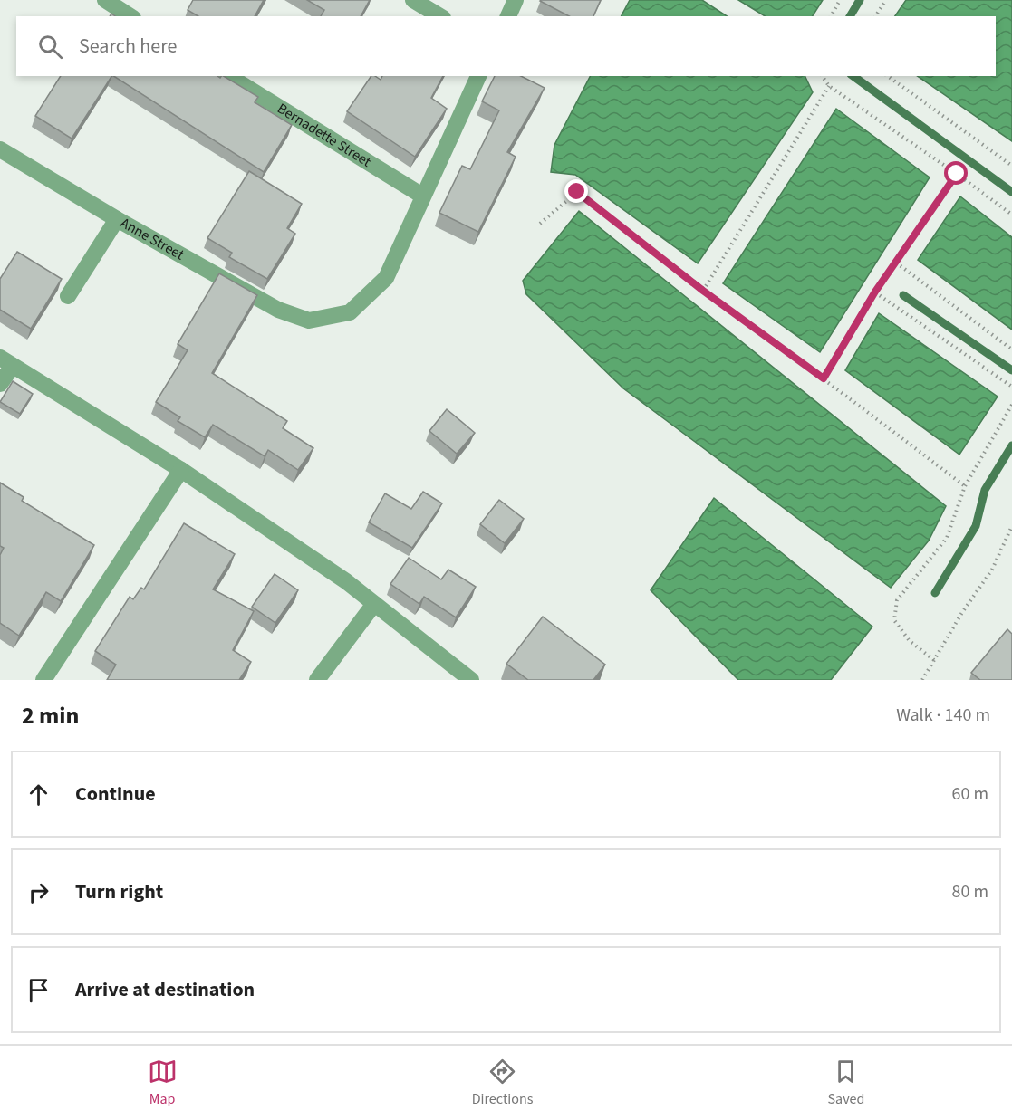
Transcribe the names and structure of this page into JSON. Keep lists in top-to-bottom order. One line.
{"streets":{"street":["Bernadette Street","Anne Street"]},"crossings":[["Bernadette Street","Anne Street"]],"page":{"search":"Search here","heading":["2 min","Walk · 140 m"],"list":[["Continue","60 m"],["Turn right","80 m"],"Arrive at destination"],"nav":["Map","Directions","Saved"]}}
